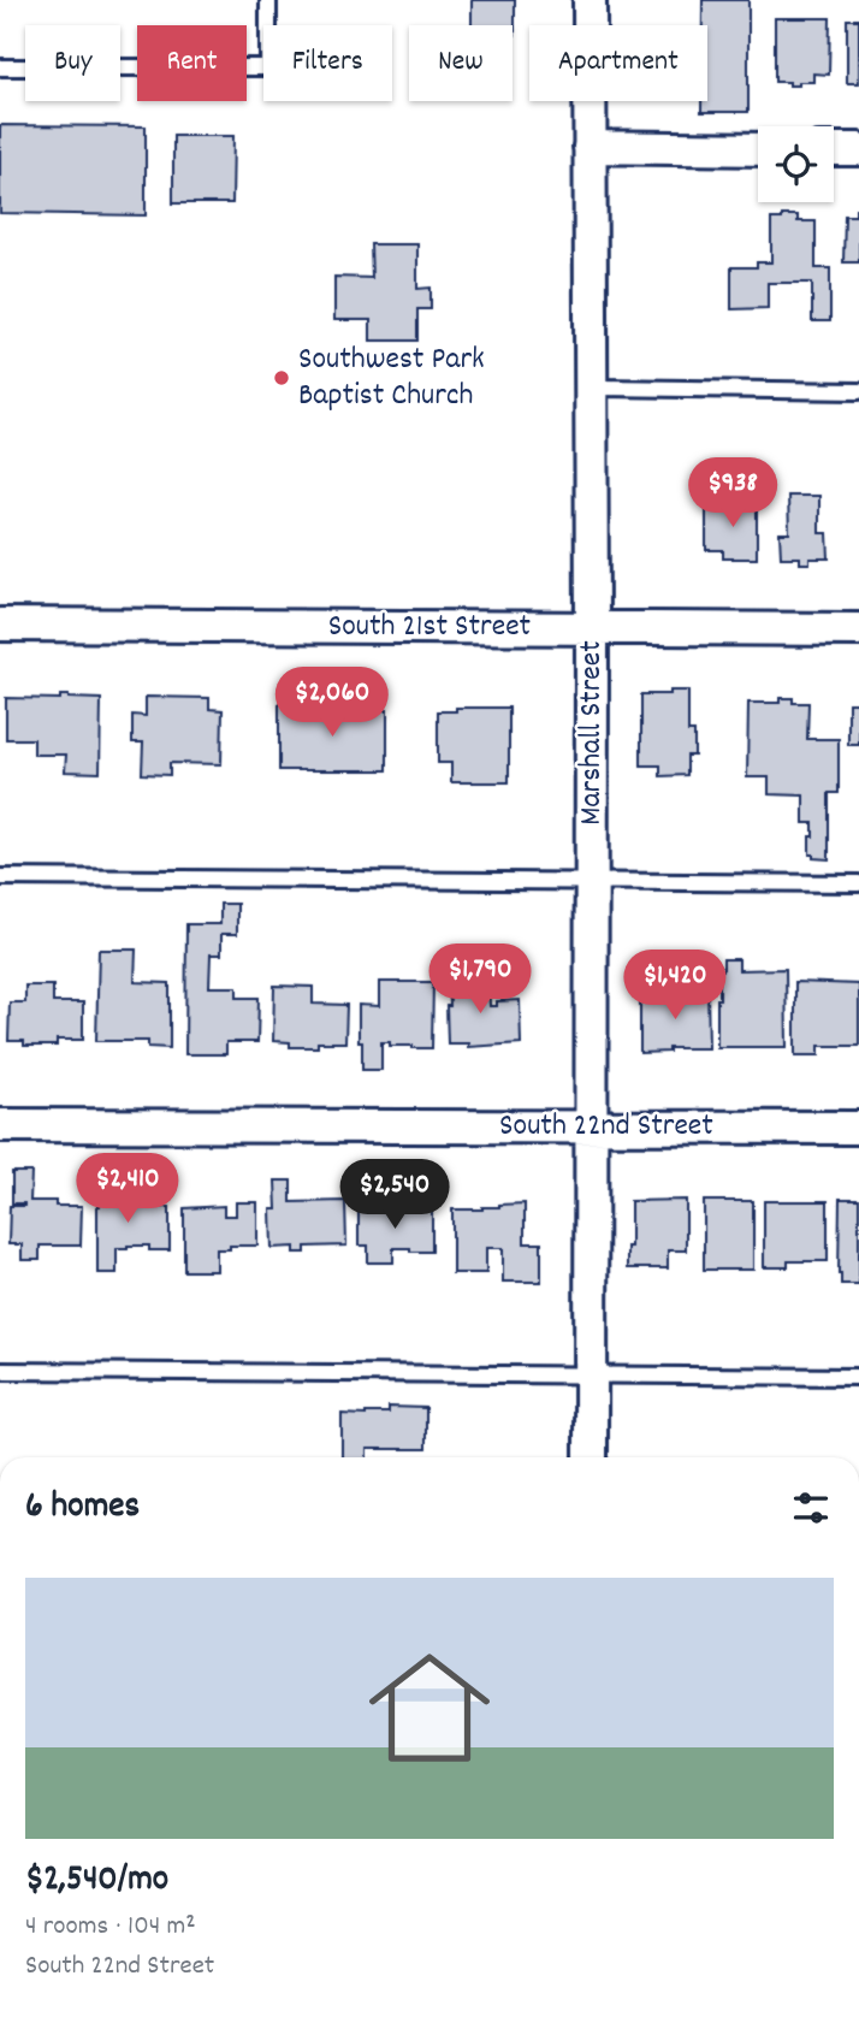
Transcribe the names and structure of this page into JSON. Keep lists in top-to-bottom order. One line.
{"streets":{"street":["South 21st Street","Marshall Street","South 22nd Street"]},"crossings":[["South 21st Street","Marshall Street"],["Marshall Street","South 22nd Street"]],"places":["Southwest Park Baptist Church"],"page":{"chip":["Buy","Rent","Filters","New","Apartment"],"price":["$938","$2,060","$1,790","$1,420","$2,410","$2,540"],"heading":"6 homes","list":[{"name":"$2,540/mo","note":"4 rooms · 104 m² · South 22nd Street"}]}}
